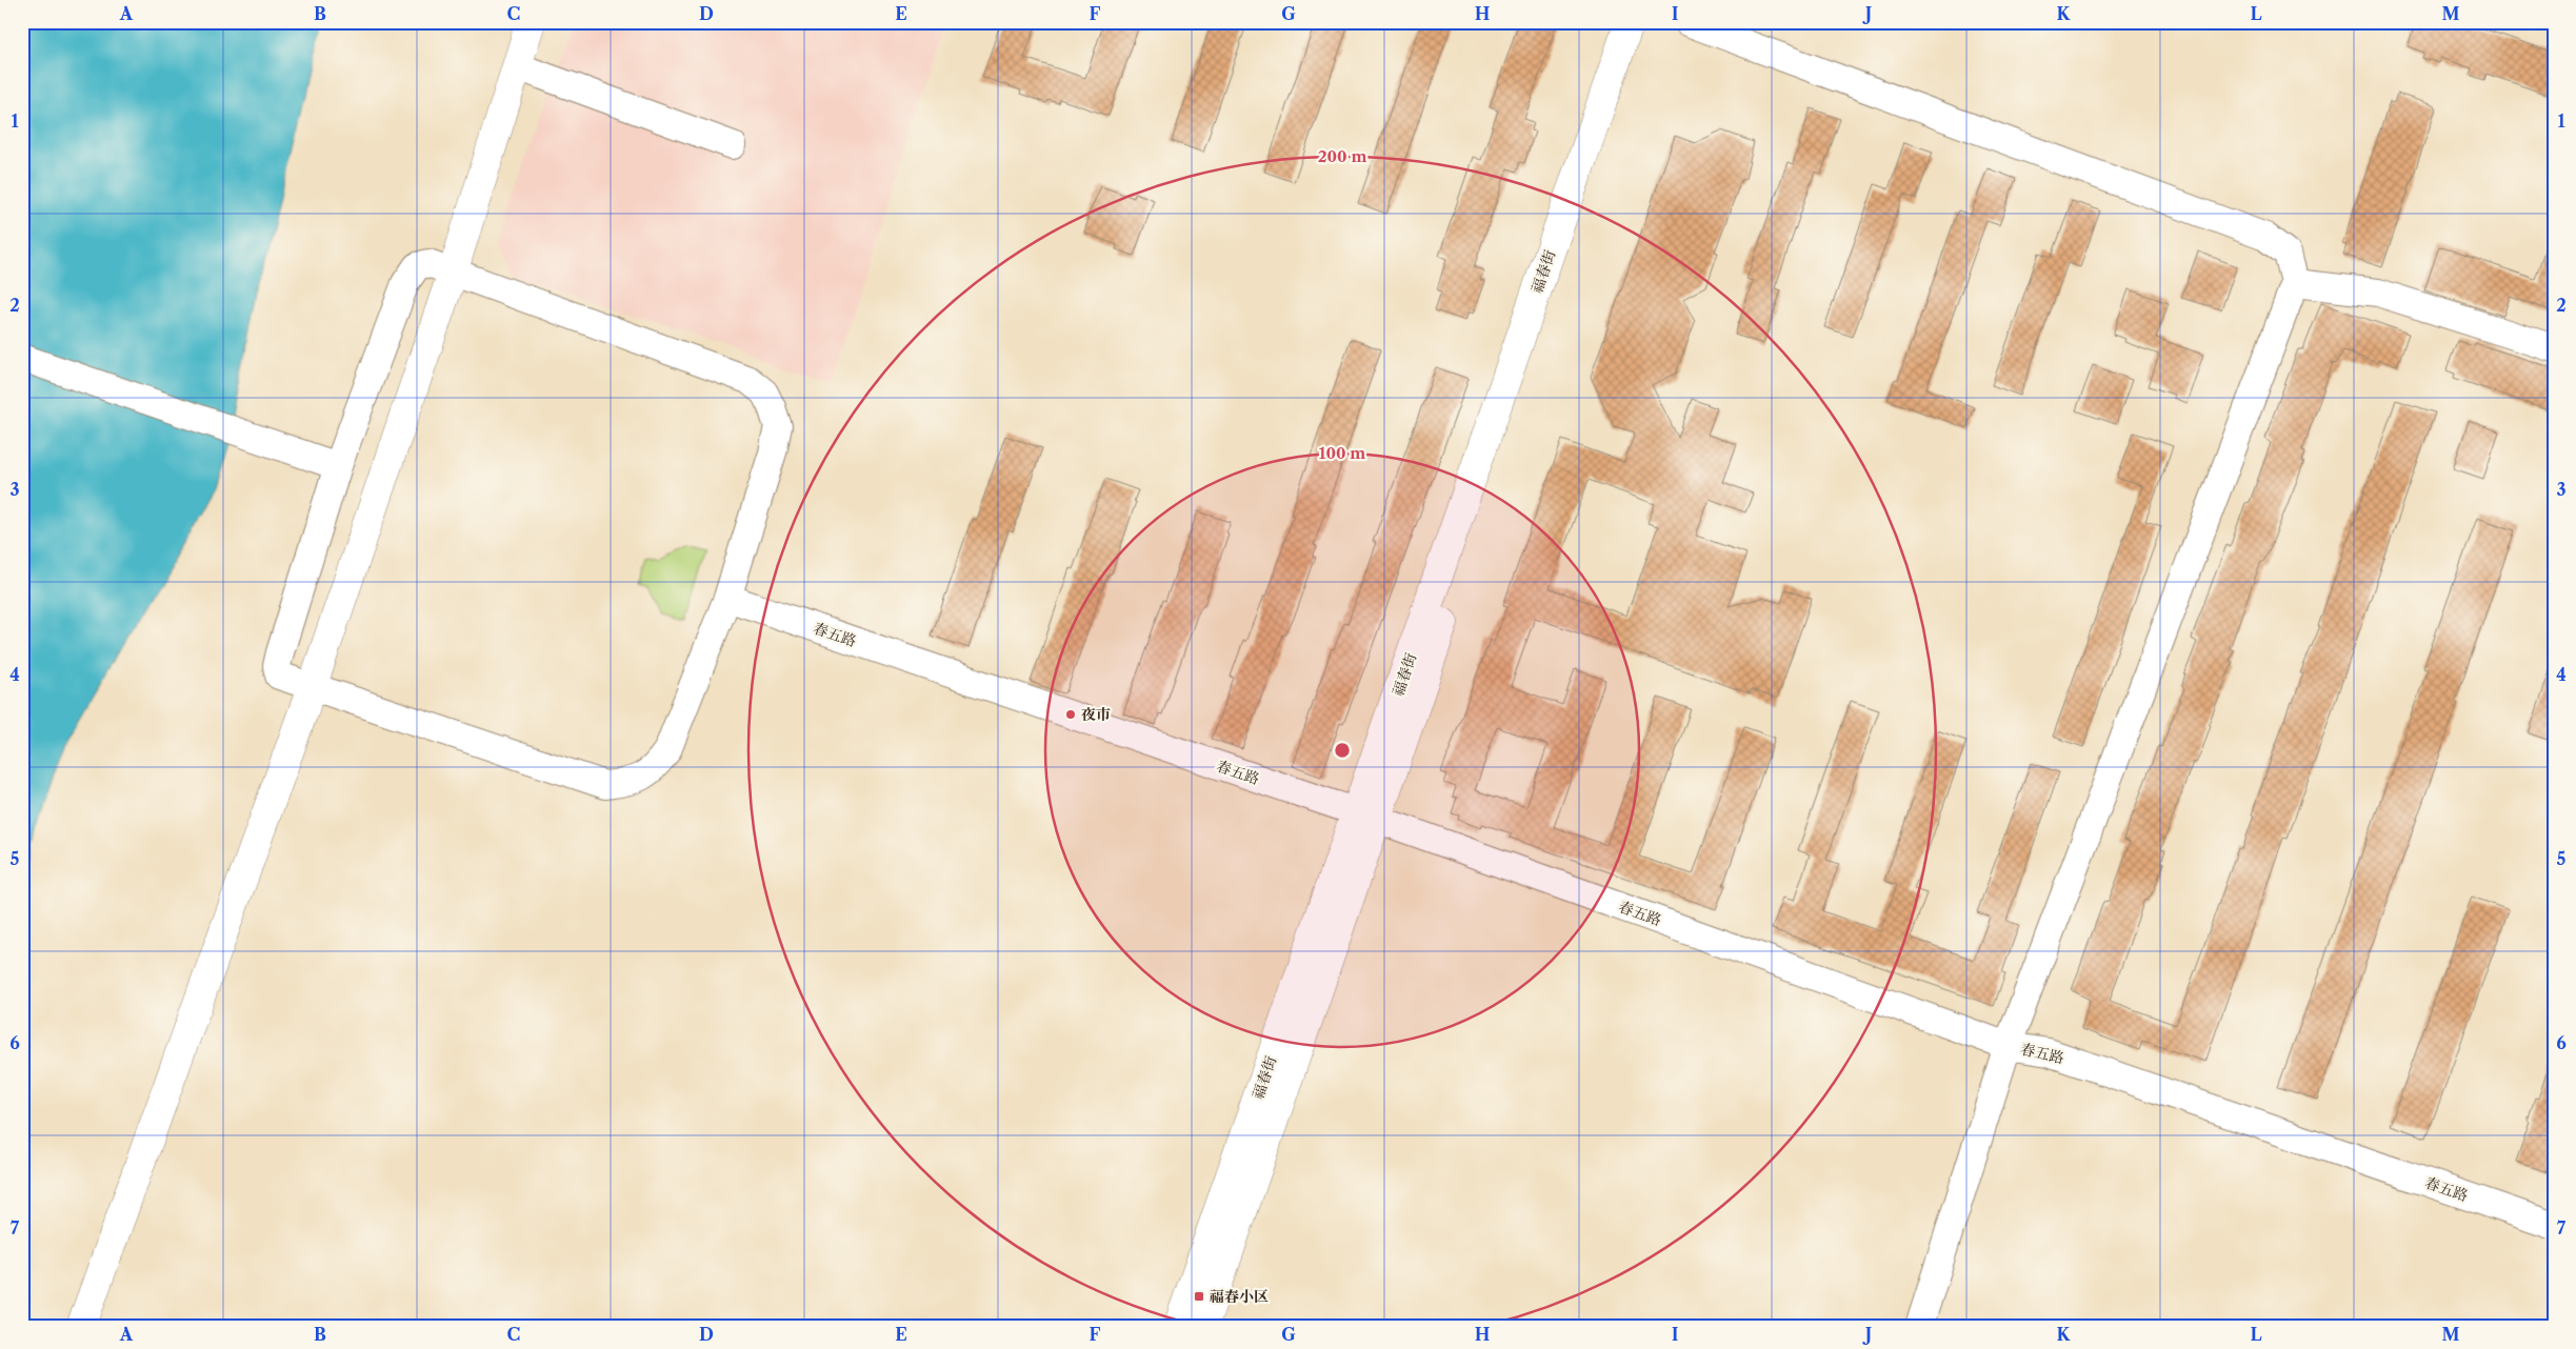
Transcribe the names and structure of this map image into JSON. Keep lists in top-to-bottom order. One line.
{"streets":{"main road":["福春街"],"street":["春五路"]},"crossings":[["福春街","春五路"]],"places":{"other":["夜市"],"transit":["福春小区"]},"grid":{"columns":["A","B","C","D","E","F","G","H","I","J","K","L","M"],"rows":["1","2","3","4","5","6","7"]},"rings":["200 m","100 m"]}
